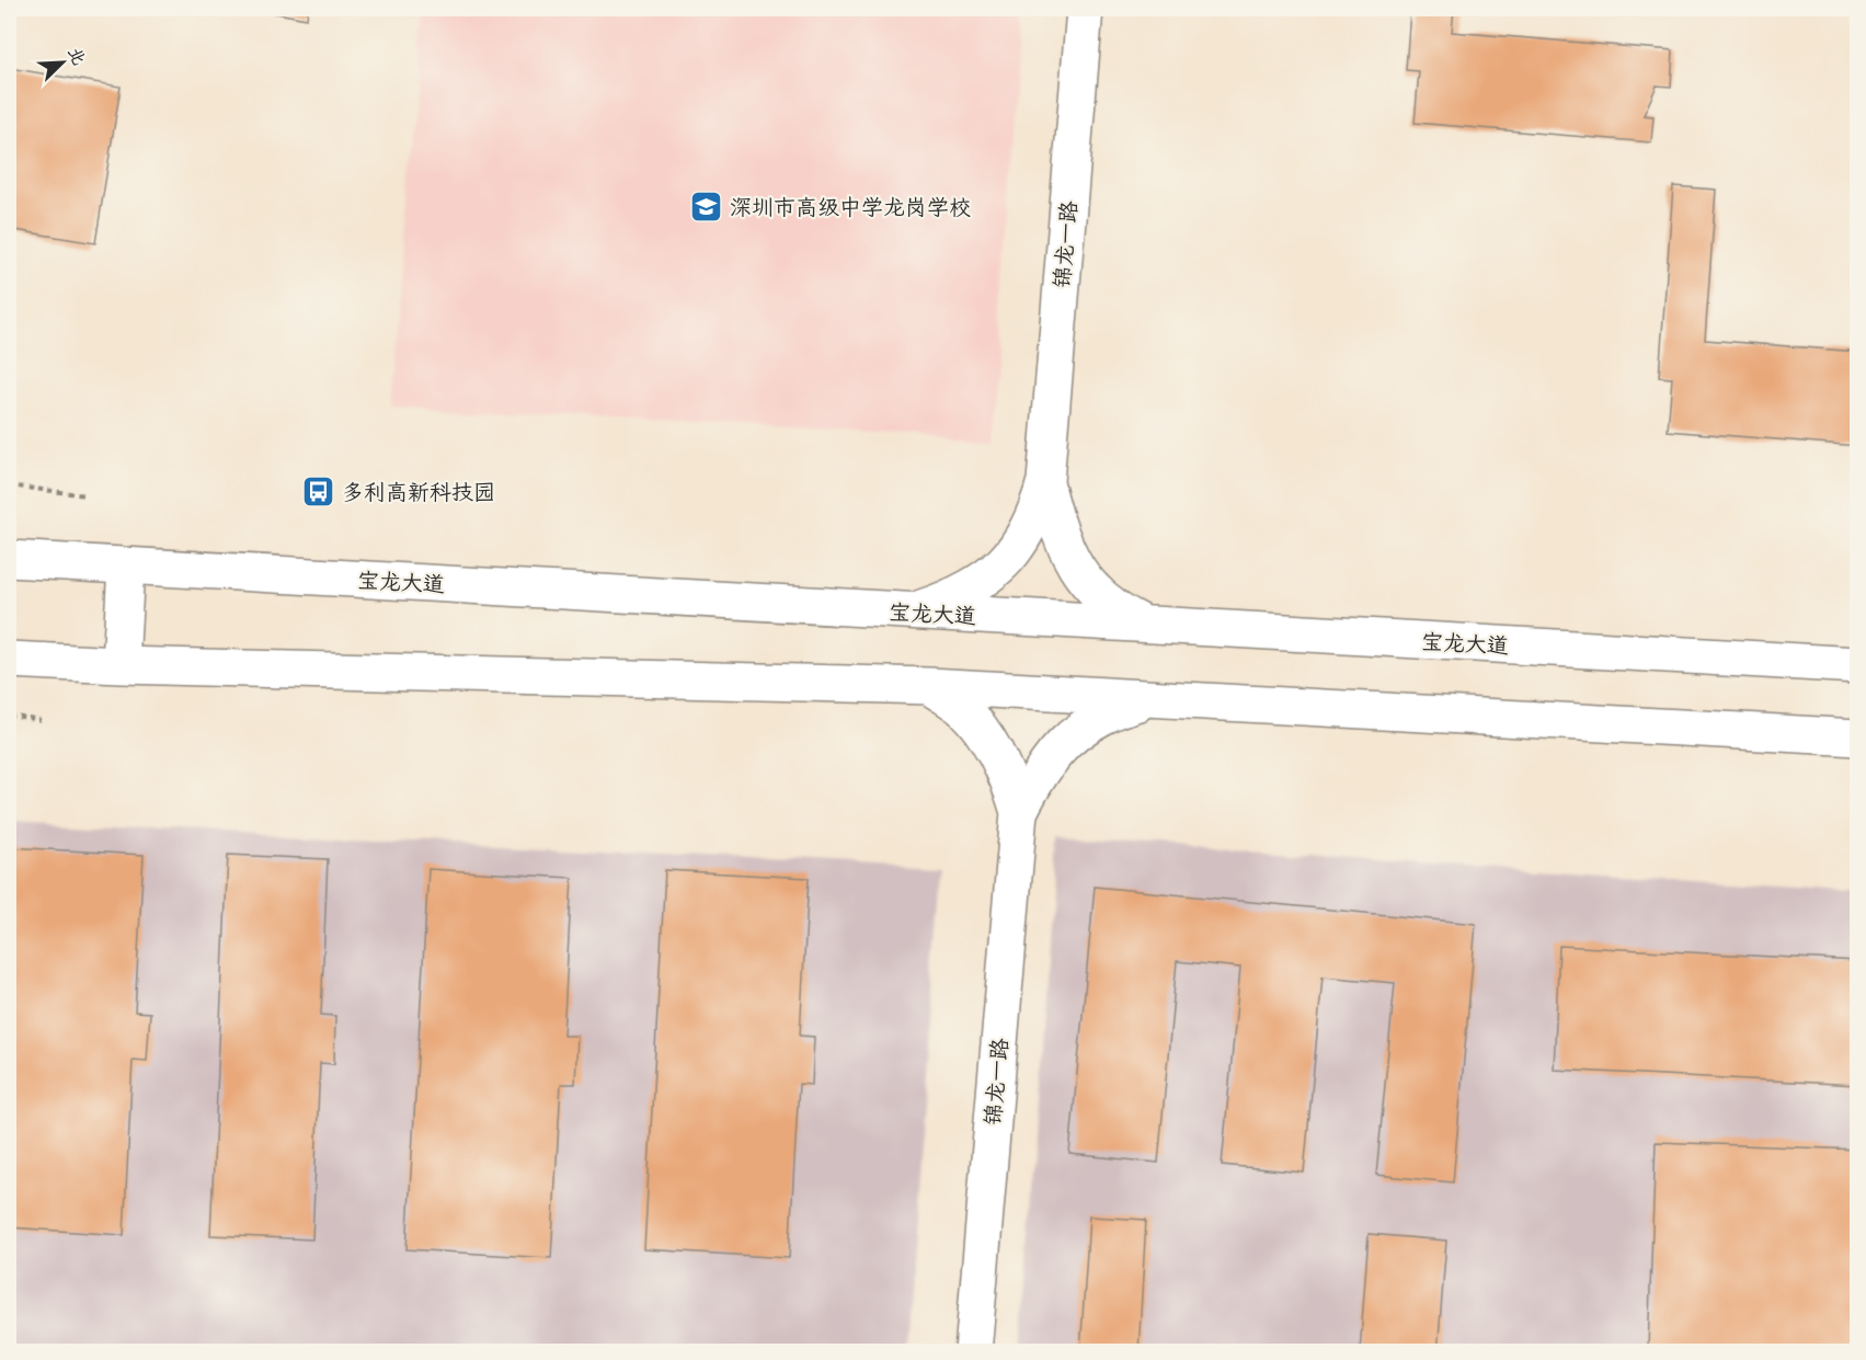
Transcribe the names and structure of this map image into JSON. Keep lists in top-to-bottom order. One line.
{"streets":{"main road":["锦龙一路","宝龙大道"]},"crossings":[["锦龙一路","宝龙大道"]],"places":{"school or university":["深圳市高级中学龙岗学校"],"bus stop":["多利高新科技园"]},"north":"top right"}
